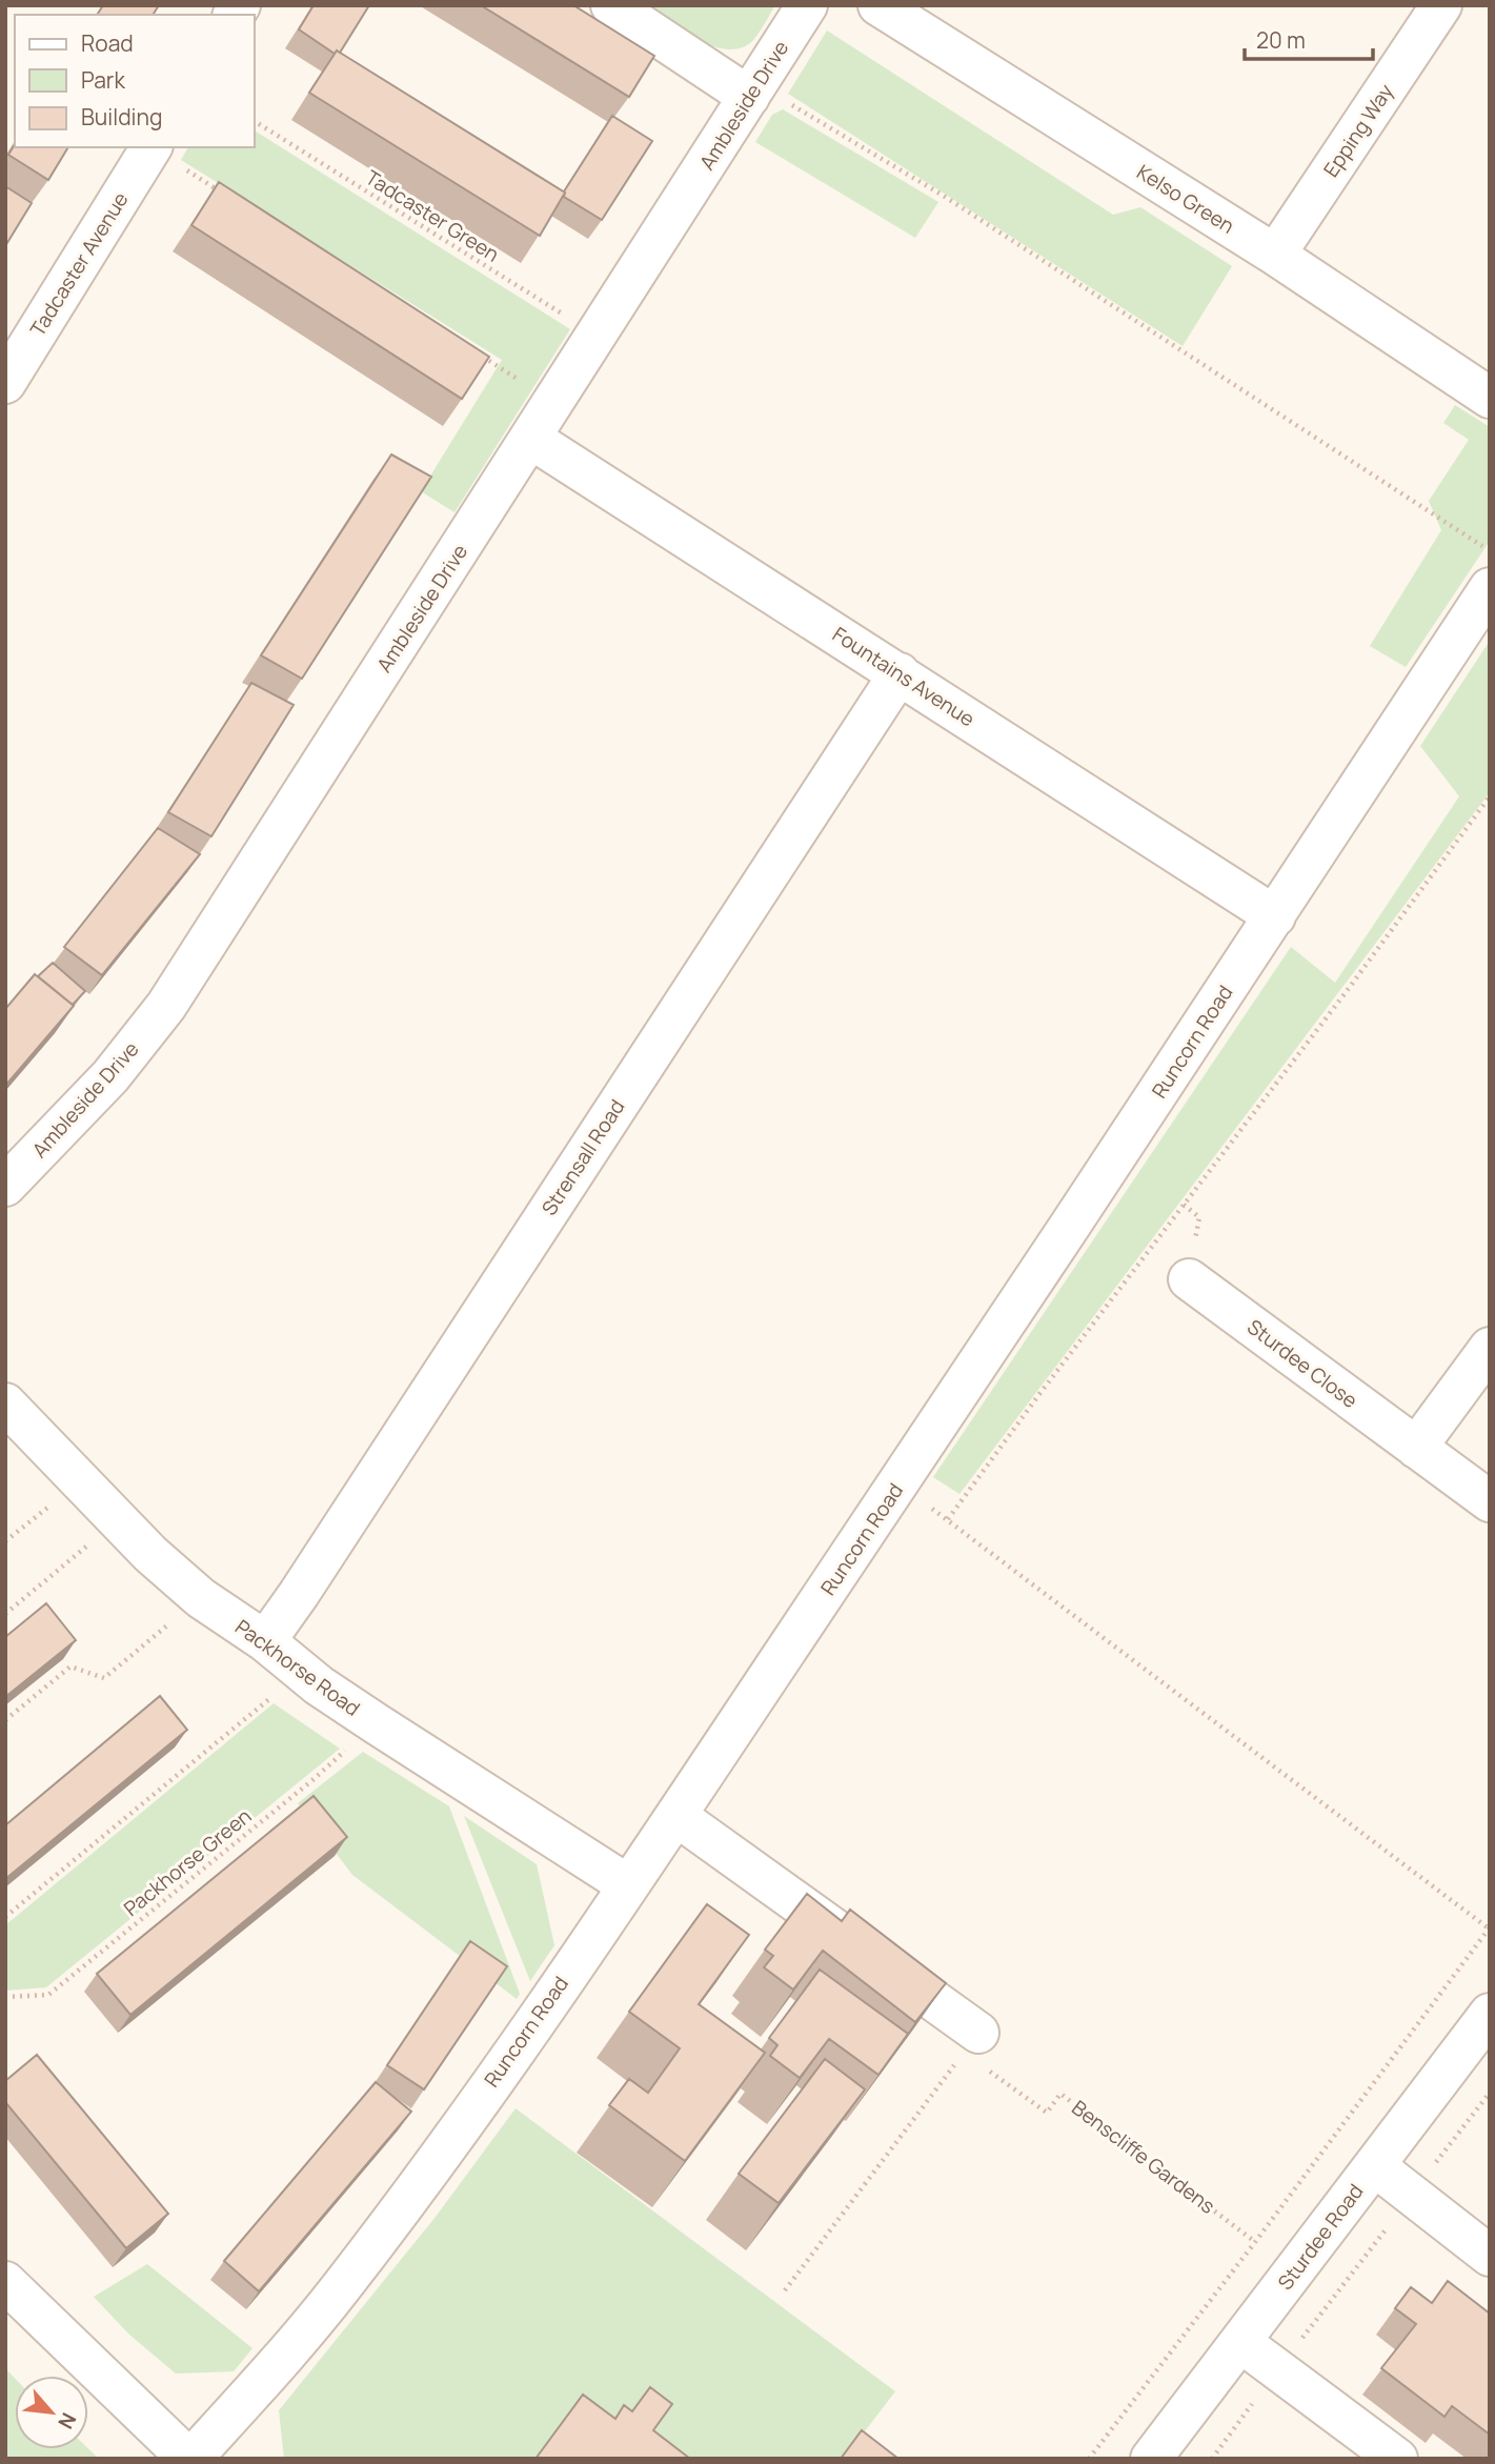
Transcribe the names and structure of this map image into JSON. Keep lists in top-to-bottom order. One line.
{"streets":{"street":["Ambleside Drive","Epping Way","Kelso Green","Tadcaster Avenue","Fountains Avenue","Runcorn Road","Strensall Road","Sturdee Close","Packhorse Road","Sturdee Road"],"path":["Tadcaster Green","Packhorse Green","Benscliffe Gardens"]},"crossings":[["Ambleside Drive","Tadcaster Green"],["Ambleside Drive","Fountains Avenue"],["Epping Way","Kelso Green"],["Fountains Avenue","Runcorn Road"],["Fountains Avenue","Strensall Road"],["Runcorn Road","Packhorse Road"],["Strensall Road","Packhorse Road"],["Packhorse Road","Packhorse Green"]],"legend":["Road","Park","Building"],"scale_bar":"20 m","north":"bottom right"}
